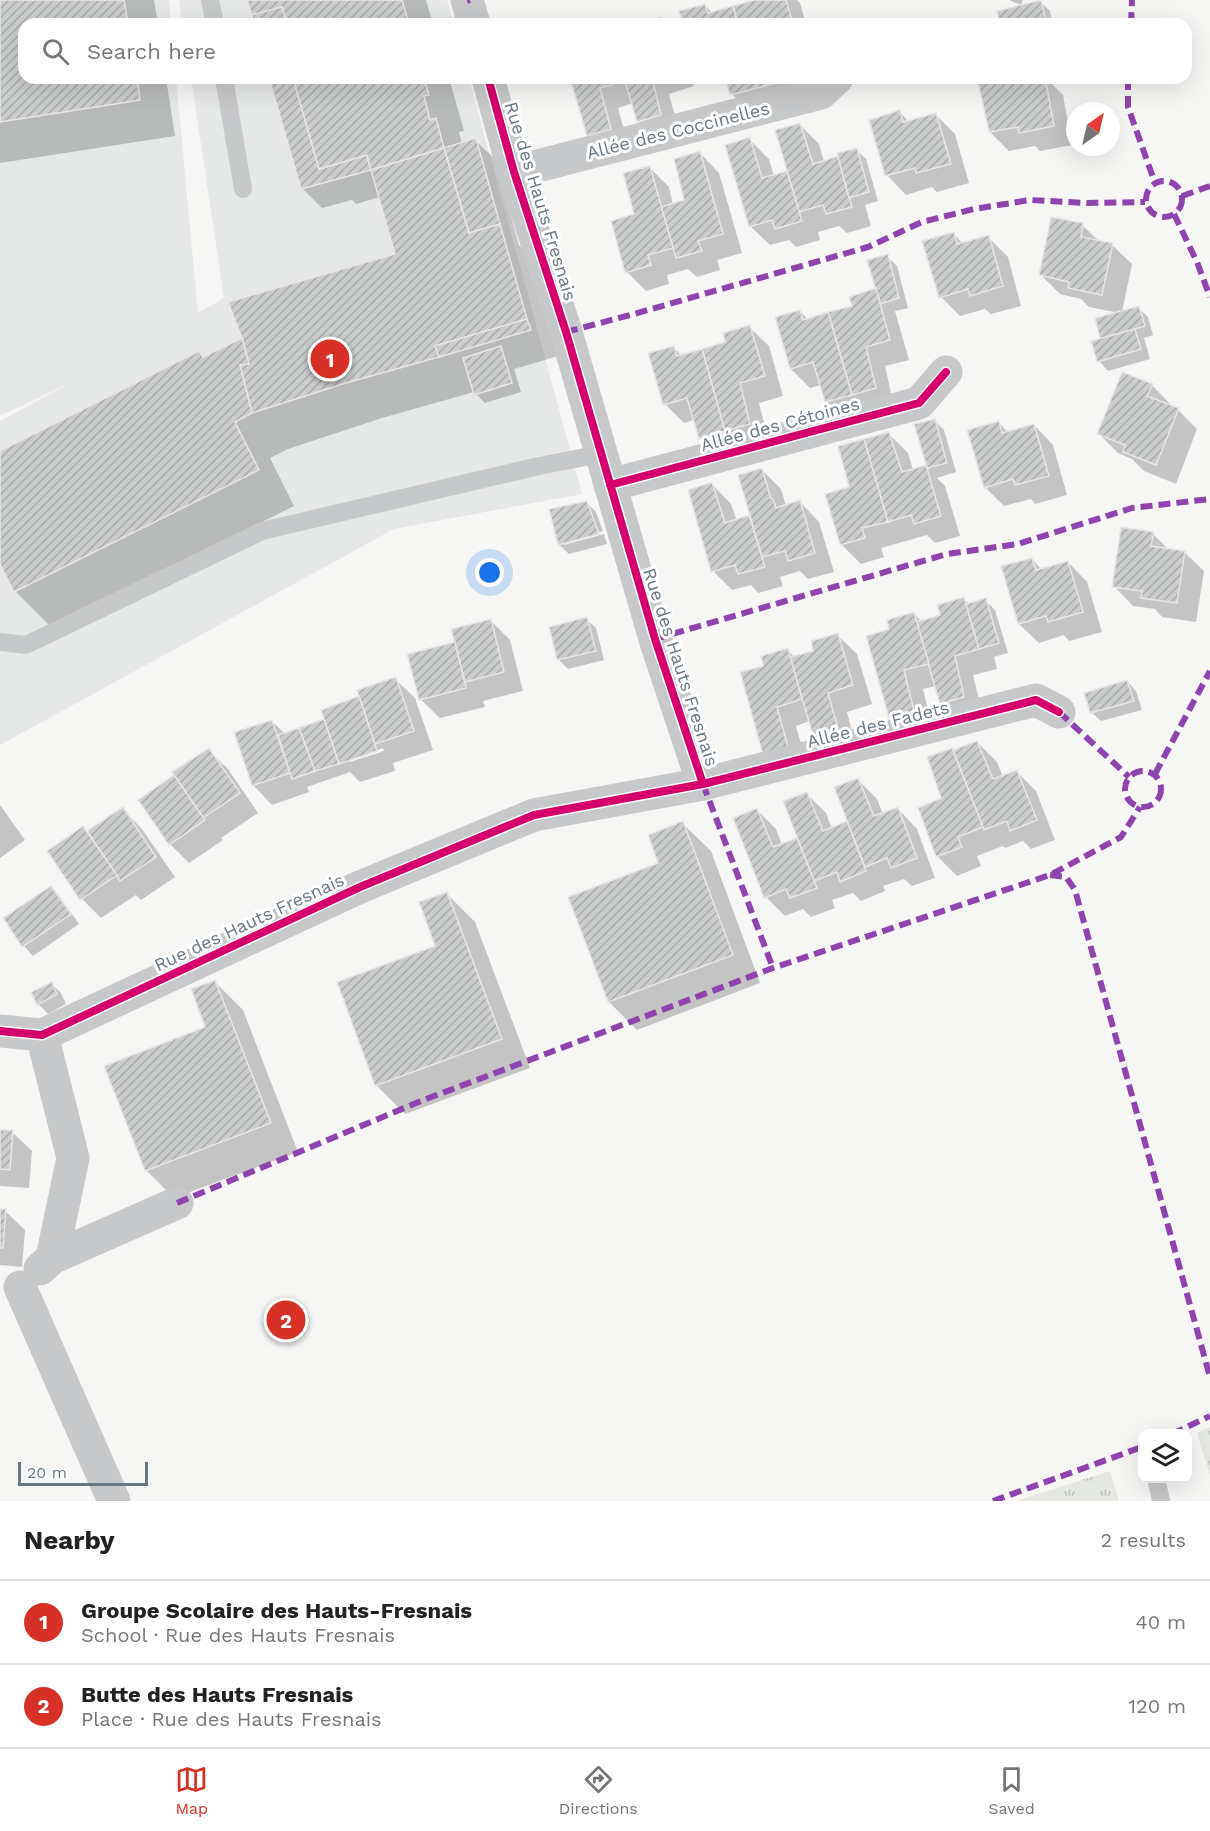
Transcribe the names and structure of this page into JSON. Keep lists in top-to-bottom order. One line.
{"streets":{"street":["Allée des Coccinelles","Rue des Hauts Fresnais","Allée des Cétoines","Allée des Fadets"]},"crossings":[["Allée des Coccinelles","Rue des Hauts Fresnais"],["Rue des Hauts Fresnais","Allée des Cétoines"],["Rue des Hauts Fresnais","Allée des Fadets"]],"scale_bar":"20 m","north":"top right","page":{"search":"Search here","pins":["1","2"],"scale":"20 m","heading":["Nearby","2 results"],"list":[{"mark":"1","name":"Groupe Scolaire des Hauts-Fresnais","note":"School · Rue des Hauts Fresnais","value":"40 m"},{"mark":"2","name":"Butte des Hauts Fresnais","note":"Place · Rue des Hauts Fresnais","value":"120 m"}],"nav":["Map","Directions","Saved"]}}
